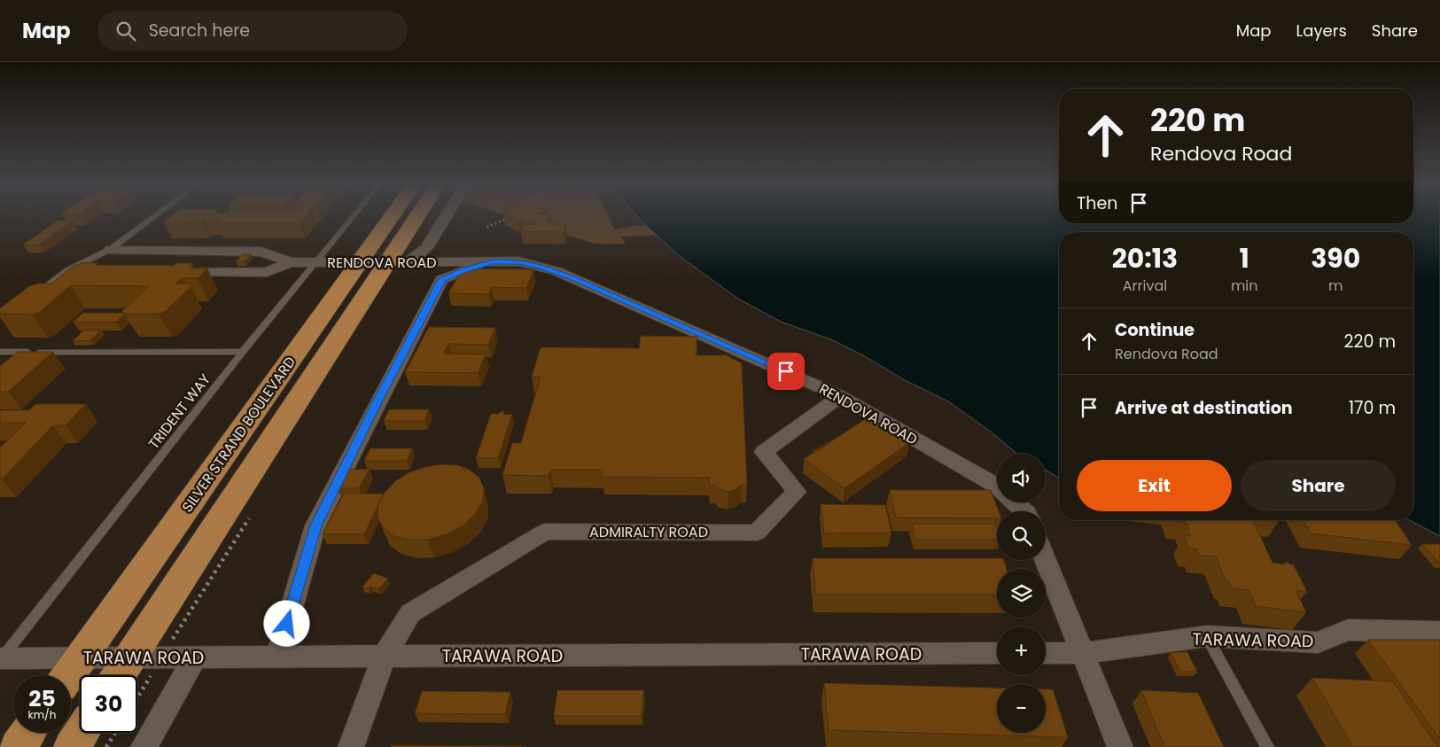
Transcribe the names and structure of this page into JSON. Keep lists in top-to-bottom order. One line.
{"streets":{"highway":["SILVER STRAND BOULEVARD"],"street":["RENDOVA ROAD","ADMIRALTY ROAD","TARAWA ROAD"],"lane":["TRIDENT WAY"]},"crossings":[["RENDOVA ROAD","TRIDENT WAY"],["RENDOVA ROAD","SILVER STRAND BOULEVARD"],["RENDOVA ROAD","ADMIRALTY ROAD"],["TRIDENT WAY","TARAWA ROAD"],["SILVER STRAND BOULEVARD","TARAWA ROAD"],["ADMIRALTY ROAD","TARAWA ROAD"]],"page":{"header":"Map","search":"Search here","nav":["Map","Layers","Share"],"turn":["220 m","Rendova Road"],"then":"Then","eta":["20:13","Arrival","1","min","390","m"],"list":[{"name":"Continue","note":"Rendova Road","value":"220 m"},{"name":"Arrive at destination","value":"170 m"}],"buttons":["Exit","Share"],"map_buttons":["+","−"],"speed":"25 km/h","limit":"30"}}
